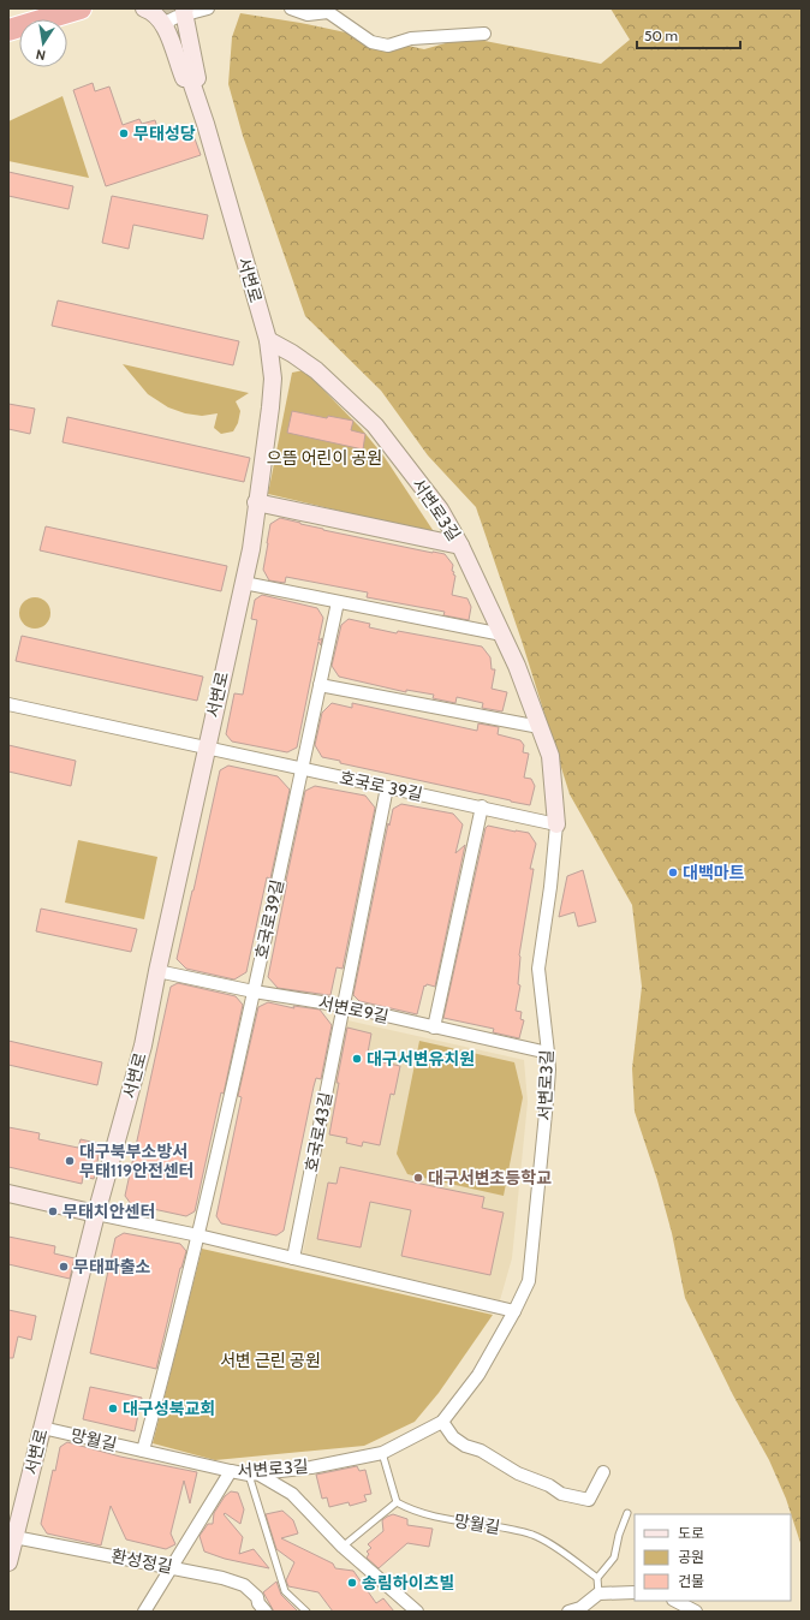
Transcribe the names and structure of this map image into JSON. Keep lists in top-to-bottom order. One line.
{"streets":{"street":["서변로","서변로3길","호국로 39길","호국로39길","서변로9길","호국로43길","망월길","환성정길"]},"crossings":[["서변로","서변로3길"],["서변로","호국로 39길"],["서변로","서변로9길"],["서변로","망월길"],["서변로","환성정길"],["서변로3길","호국로 39길"],["서변로3길","서변로9길"],["서변로3길","망월길"],["서변로3길","환성정길"],["호국로 39길","호국로39길"],["호국로39길","서변로9길"],["서변로9길","호국로43길"]],"parks":["으뜸 어린이 공원","서변 근린 공원"],"places":["무태성당","대백마트","대구서변유치원","대구북부소방서 무태119안전센터","대구서변초등학교","무태치안센터","무태파출소","대구성북교회","송림하이츠빌"],"legend":["도로","공원","건물"],"scale_bar":"50 m","north":"bottom"}
